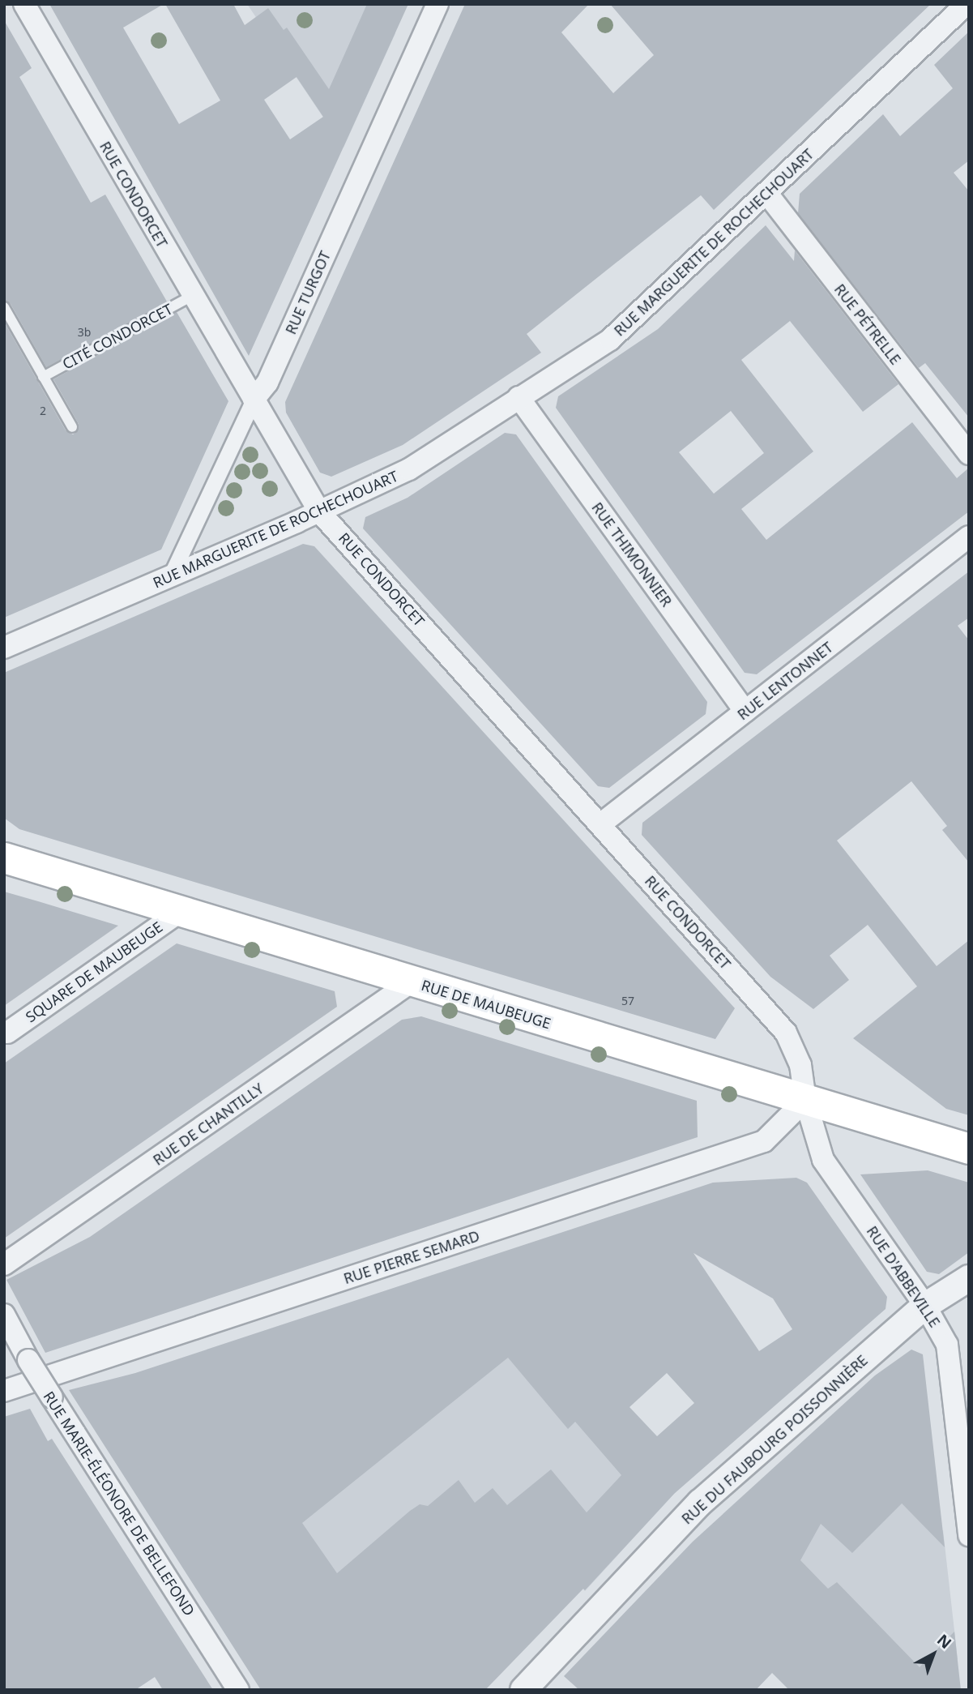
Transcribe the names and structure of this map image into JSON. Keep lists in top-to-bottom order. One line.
{"streets":{"main road":["RUE DE MAUBEUGE"],"street":["RUE CONDORCET","RUE MARGUERITE DE ROCHECHOUART","RUE TURGOT","RUE PÉTRELLE","RUE THIMONNIER","RUE LENTONNET","SQUARE DE MAUBEUGE","RUE DE CHANTILLY","RUE PIERRE SEMARD","RUE D'ABBEVILLE","RUE DU FAUBOURG POISSONNIÈRE","RUE MARIE-ÉLÉONORE DE BELLEFOND"],"lane":["CITÉ CONDORCET"]},"crossings":[["RUE CONDORCET","RUE MARGUERITE DE ROCHECHOUART"],["RUE CONDORCET","RUE TURGOT"],["RUE CONDORCET","CITÉ CONDORCET"],["RUE CONDORCET","RUE LENTONNET"],["RUE CONDORCET","RUE DE MAUBEUGE"],["RUE CONDORCET","RUE PIERRE SEMARD"],["RUE CONDORCET","RUE D'ABBEVILLE"],["RUE MARGUERITE DE ROCHECHOUART","RUE TURGOT"],["RUE MARGUERITE DE ROCHECHOUART","RUE PÉTRELLE"],["RUE MARGUERITE DE ROCHECHOUART","RUE THIMONNIER"],["RUE THIMONNIER","RUE LENTONNET"],["SQUARE DE MAUBEUGE","RUE DE MAUBEUGE"],["RUE DE MAUBEUGE","RUE DE CHANTILLY"],["RUE DE MAUBEUGE","RUE PIERRE SEMARD"],["RUE DE MAUBEUGE","RUE D'ABBEVILLE"],["RUE PIERRE SEMARD","RUE D'ABBEVILLE"],["RUE D'ABBEVILLE","RUE DU FAUBOURG POISSONNIÈRE"]],"house_numbers":["3b","2","57"],"north":"top right"}
